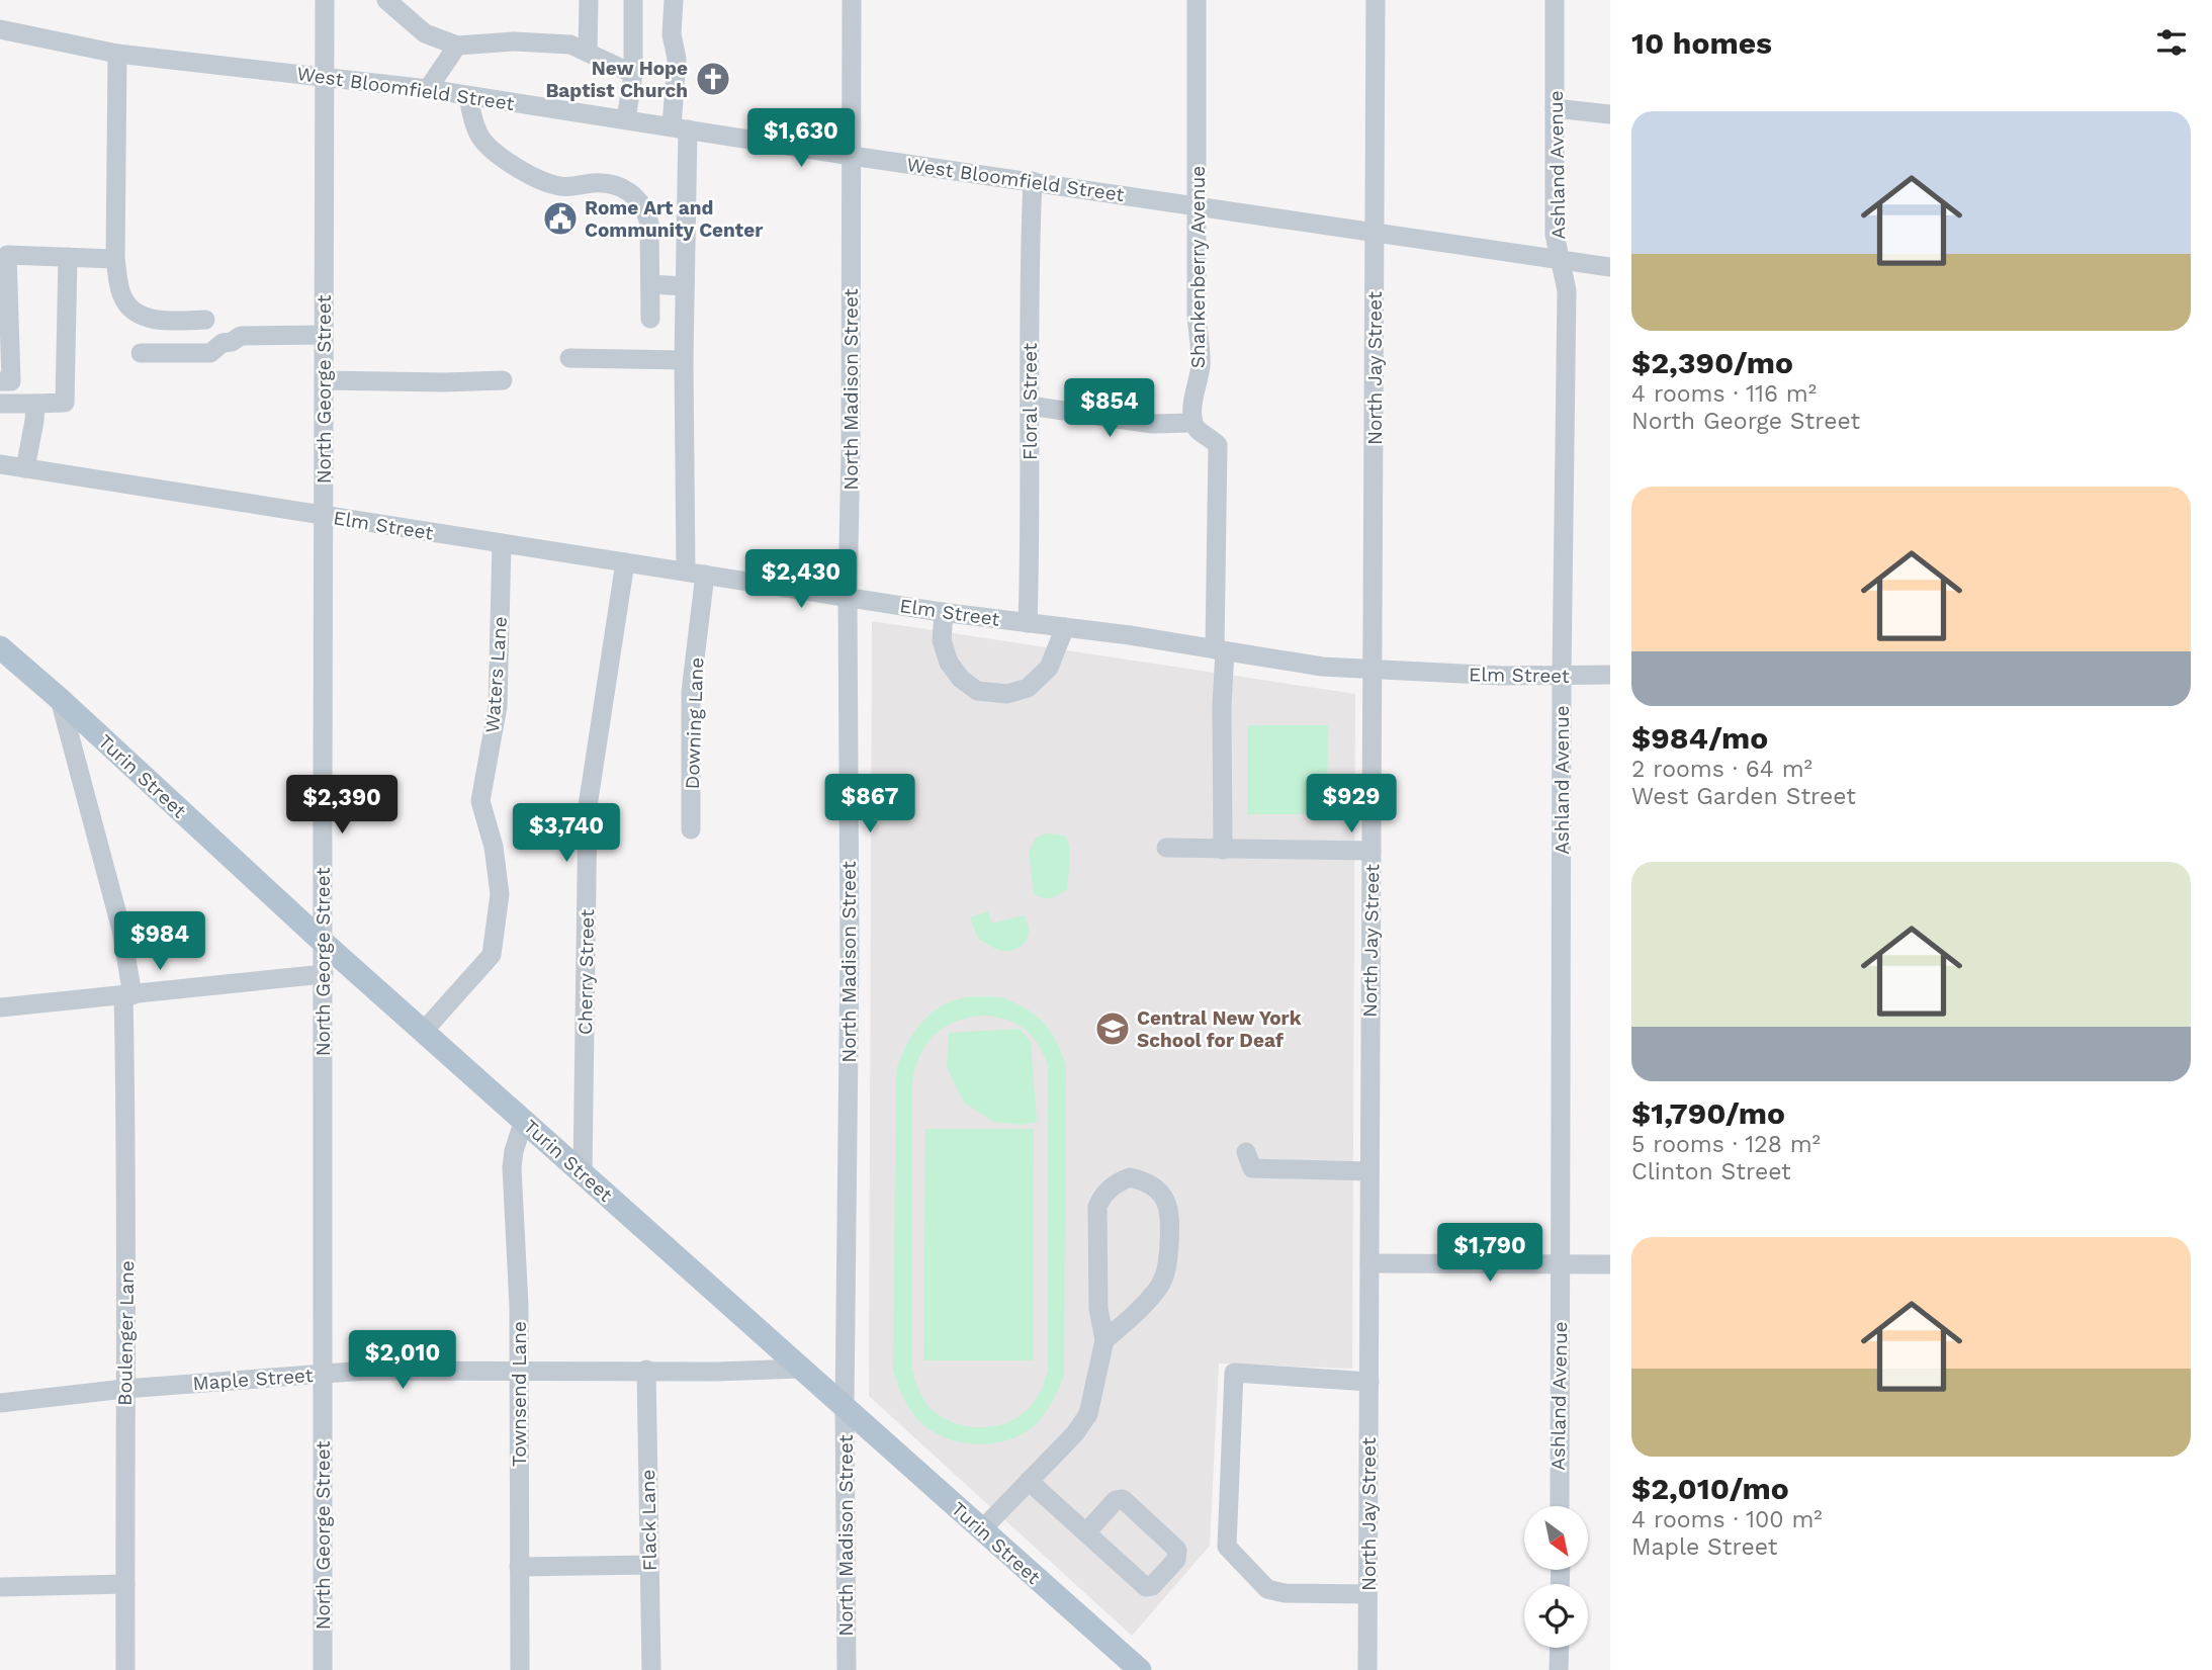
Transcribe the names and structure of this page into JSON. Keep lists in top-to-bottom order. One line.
{"streets":{"main road":["Turin Street"],"street":["West Bloomfield Street","Ashland Avenue","Shankenberry Avenue","North Jay Street","North George Street","North Madison Street","Floral Street","Elm Street","Waters Lane","Downing Lane","Cherry Street","Boulenger Lane","Maple Street","Townsend Lane","Flack Lane"]},"crossings":[["West Bloomfield Street","Ashland Avenue"],["West Bloomfield Street","Shankenberry Avenue"],["West Bloomfield Street","North Jay Street"],["West Bloomfield Street","North George Street"],["West Bloomfield Street","North Madison Street"],["West Bloomfield Street","Floral Street"],["West Bloomfield Street","Downing Lane"],["Ashland Avenue","Elm Street"],["North Jay Street","Elm Street"],["North George Street","Elm Street"],["North George Street","Turin Street"],["North George Street","Maple Street"],["North Madison Street","Elm Street"],["North Madison Street","Turin Street"],["Floral Street","Elm Street"],["Elm Street","Waters Lane"],["Elm Street","Downing Lane"],["Elm Street","Cherry Street"],["Waters Lane","Turin Street"],["Turin Street","Cherry Street"],["Turin Street","Boulenger Lane"],["Turin Street","Maple Street"],["Turin Street","Townsend Lane"],["Boulenger Lane","Maple Street"],["Maple Street","Townsend Lane"],["Maple Street","Flack Lane"]],"places":{"church":["New Hope Baptist Church"],"public building":["Rome Art and Community Center"],"school or university":["Central New York School for Deaf"]},"north":"bottom right","page":{"heading":"10 homes","list":[{"name":"$2,390/mo","note":"4 rooms · 116 m² · North George Street"},{"name":"$984/mo","note":"2 rooms · 64 m² · West Garden Street"},{"name":"$1,790/mo","note":"5 rooms · 128 m² · Clinton Street"},{"name":"$2,010/mo","note":"4 rooms · 100 m² · Maple Street"}],"price":["$1,630","$854","$2,430","$867","$929","$2,390","$3,740","$984","$1,790","$2,010"]}}
